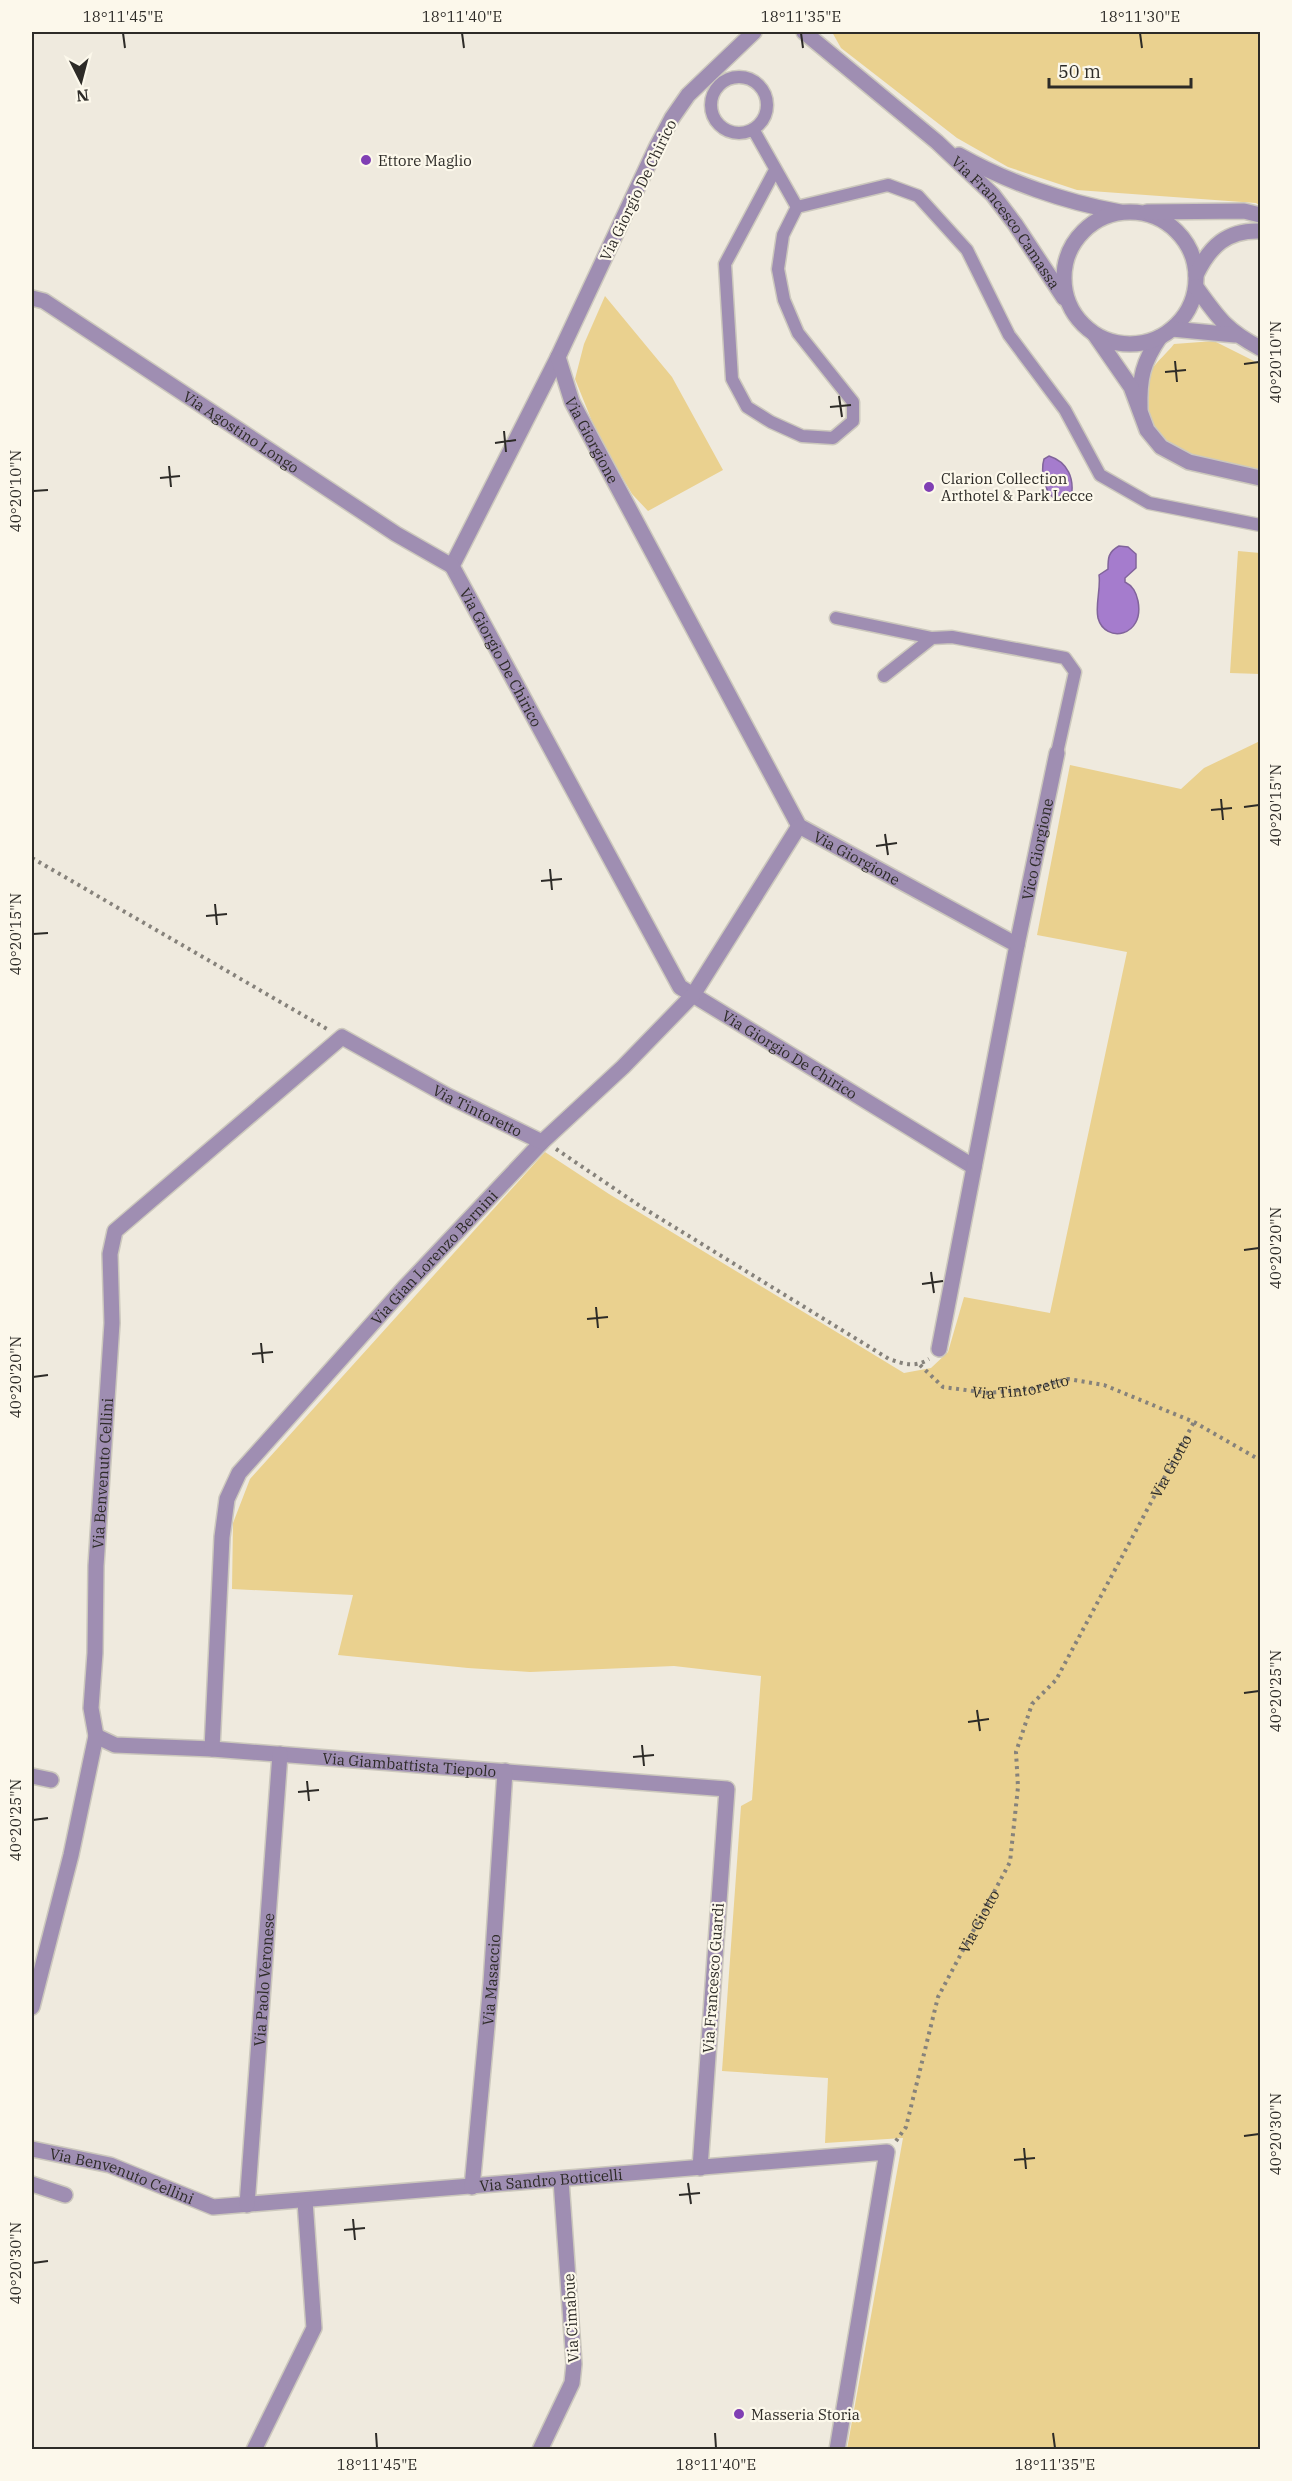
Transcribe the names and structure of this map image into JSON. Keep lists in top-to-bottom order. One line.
{"streets":{"street":["Via Giorgio De Chirico","Via Francesco Camassa","Via Agostino Longo","Via Giorgione","Vico Giorgione","Via Tintoretto","Via Gian Lorenzo Bernini","Via Benvenuto Cellini","Via Giambattista Tiepolo","Via Francesco Guardi","Via Paolo Veronese","Via Masaccio","Via Sandro Botticelli","Via Cimabue"],"path":["Via Giotto"]},"crossings":[["Via Giorgio De Chirico","Via Agostino Longo"],["Via Giorgio De Chirico","Via Giorgione"],["Via Giorgio De Chirico","Via Gian Lorenzo Bernini"],["Via Giorgione","Vico Giorgione"],["Via Giorgione","Via Gian Lorenzo Bernini"],["Via Tintoretto","Via Gian Lorenzo Bernini"],["Via Tintoretto","Via Giotto"],["Via Tintoretto","Via Benvenuto Cellini"],["Via Gian Lorenzo Bernini","Via Giambattista Tiepolo"],["Via Giotto","Via Sandro Botticelli"],["Via Benvenuto Cellini","Via Giambattista Tiepolo"],["Via Benvenuto Cellini","Via Sandro Botticelli"],["Via Giambattista Tiepolo","Via Francesco Guardi"],["Via Giambattista Tiepolo","Via Paolo Veronese"],["Via Giambattista Tiepolo","Via Masaccio"],["Via Francesco Guardi","Via Sandro Botticelli"],["Via Paolo Veronese","Via Sandro Botticelli"],["Via Masaccio","Via Sandro Botticelli"],["Via Sandro Botticelli","Via Cimabue"]],"places":["Ettore Maglio","Clarion Collection Arthotel & Park Lecce","Masseria Storia"],"scale_bar":"50 m","north":"bottom","coordinates":["18°11'45\"E","18°11'40\"E","18°11'35\"E","18°11'30\"E","40°20'10\"N","40°20'15\"N","40°20'20\"N","40°20'25\"N","40°20'30\"N"]}
